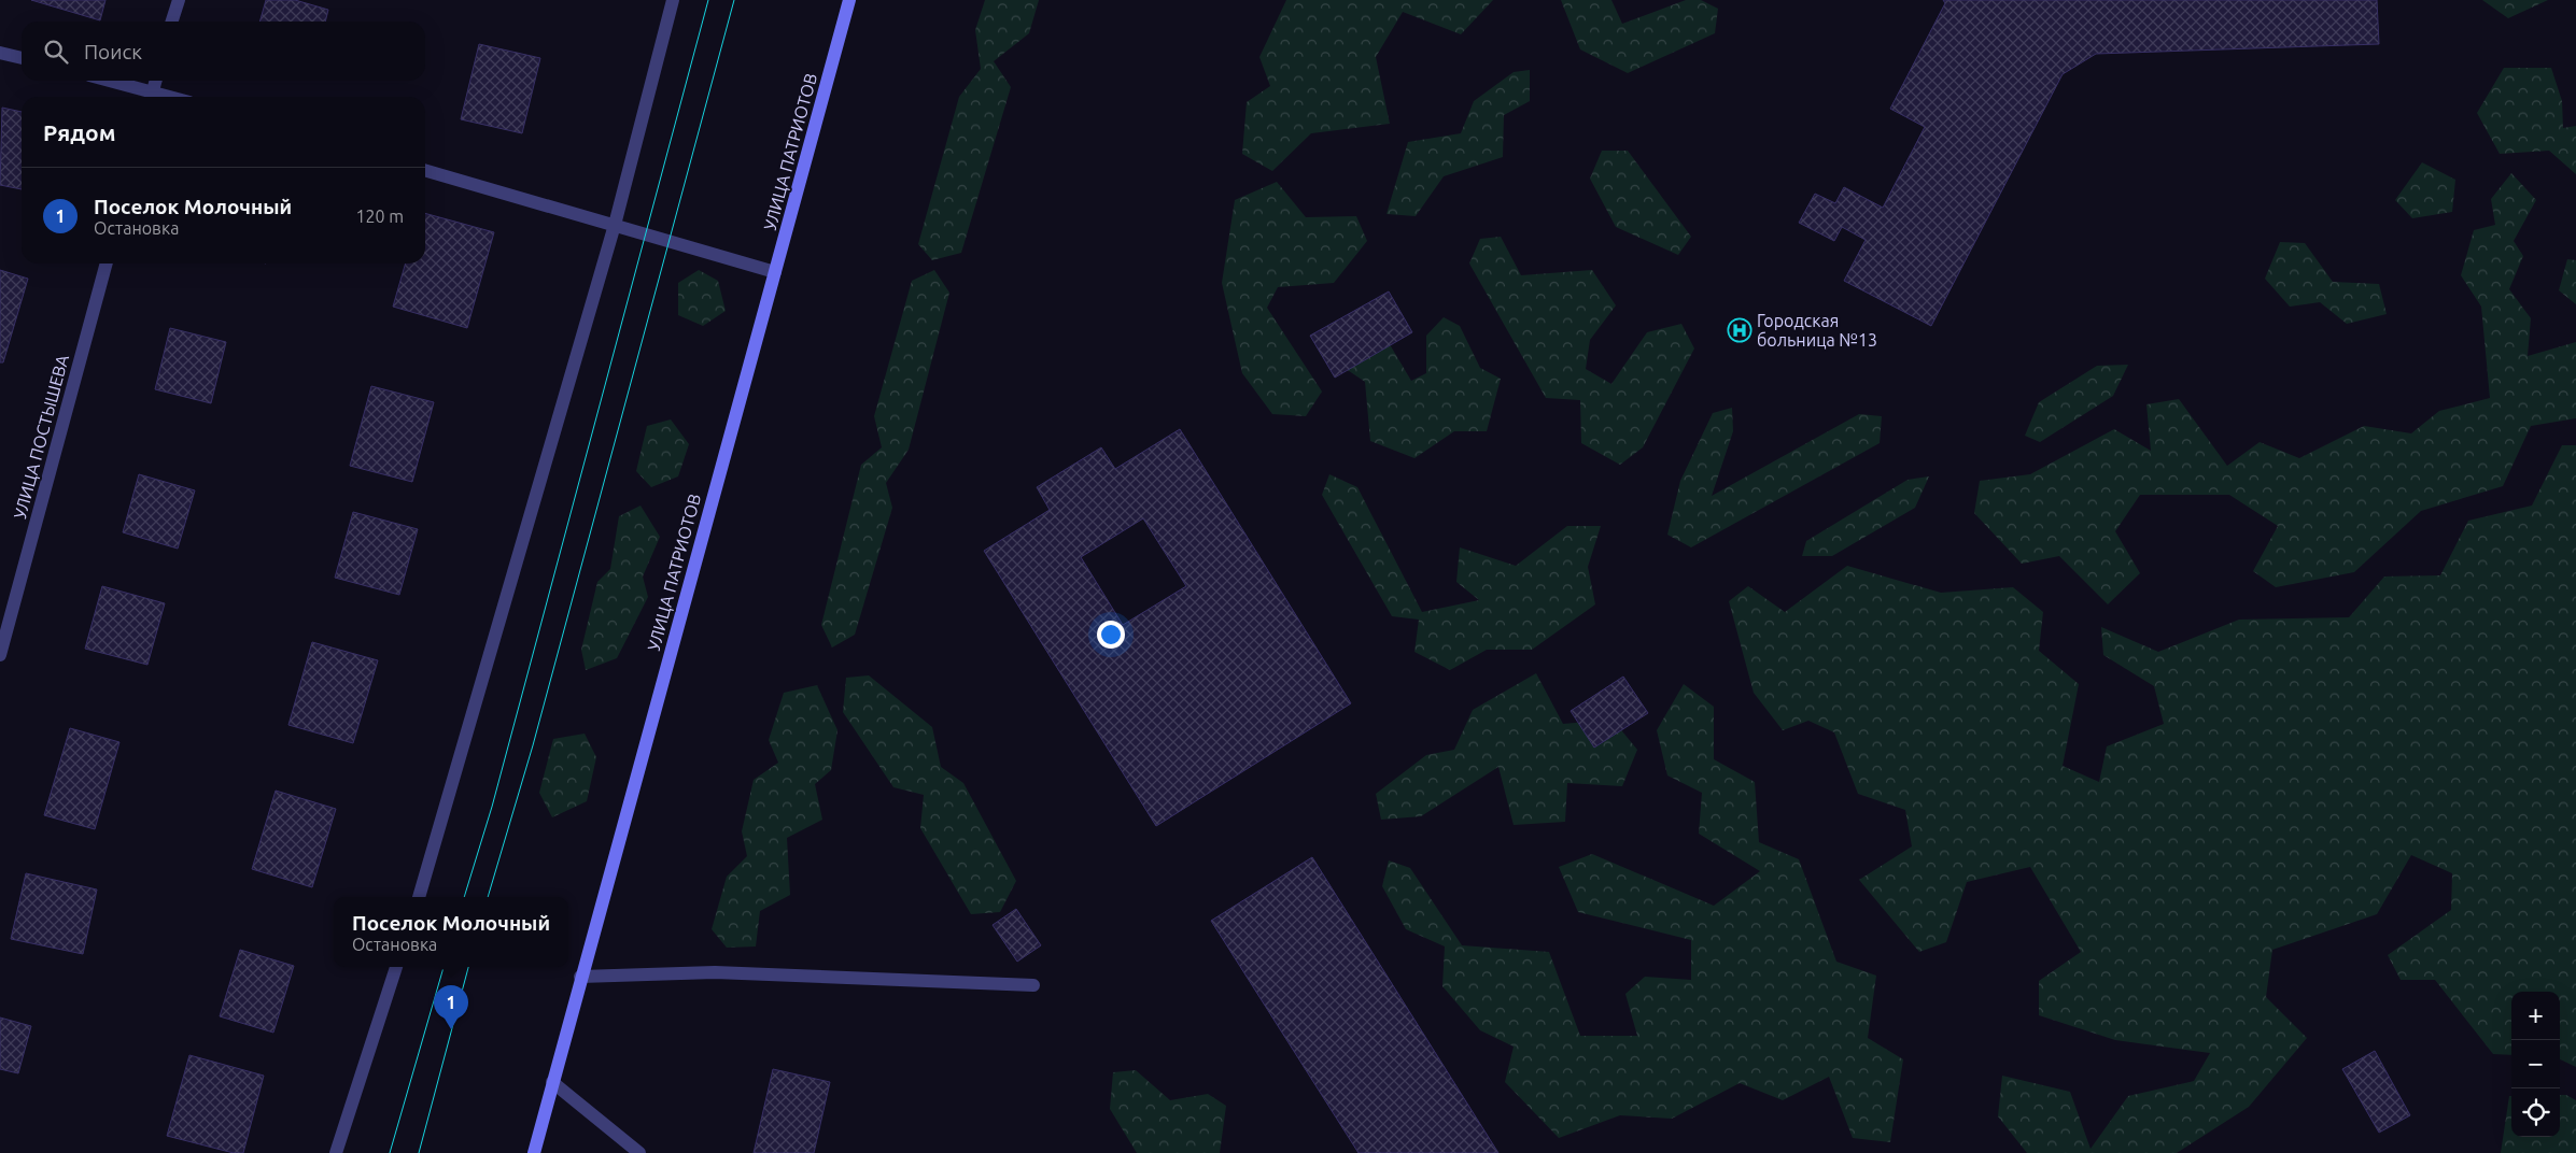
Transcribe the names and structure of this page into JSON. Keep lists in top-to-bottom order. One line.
{"streets":{"main road":["УЛИЦА ПАТРИОТОВ"],"street":["УЛИЦА ПОСТЫШЕВА"]},"places":{"hospital":["Городская больница №13"]},"page":{"search":"Поиск","heading":"Рядом","list":[{"mark":"1","name":"Поселок Молочный","note":"Остановка","value":"120 m"}],"popup":["Поселок Молочный","Остановка"],"pins":"1","map_buttons":["+","−"]}}
